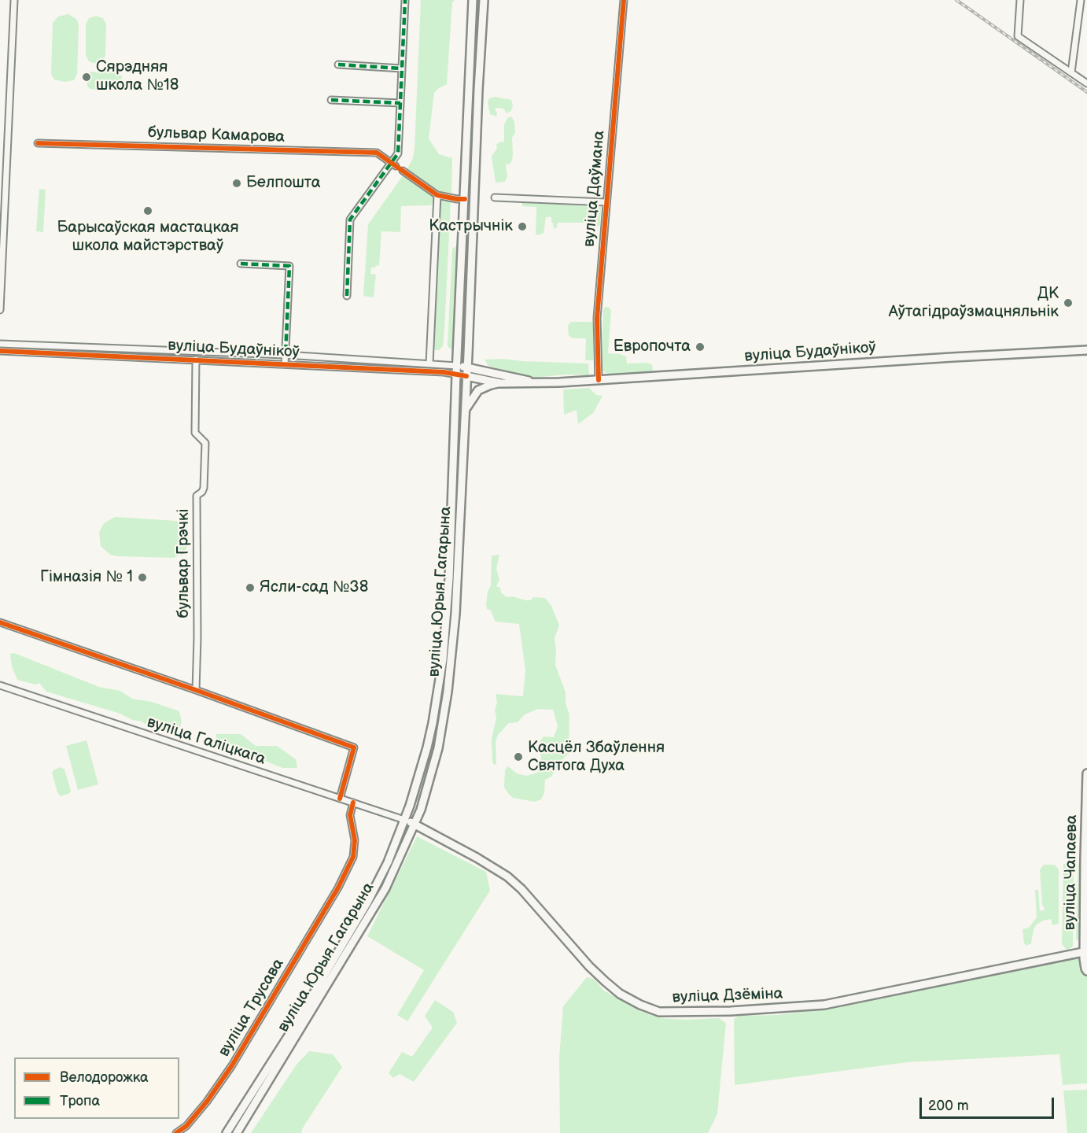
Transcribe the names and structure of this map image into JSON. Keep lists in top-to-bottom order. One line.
{"streets":{"main road":["вуліца Будаўнікоў","вуліца Юрыя Гагарына","вуліца Чапаева","вуліца Дзёміна"],"street":["бульвар Камарова","вуліца Даўмана","бульвар Грэчкі","вуліца Галіцкага","вуліца Трусава"]},"crossings":[["вуліца Даўмана","вуліца Будаўнікоў"],["вуліца Будаўнікоў","бульвар Грэчкі"],["вуліца Будаўнікоў","вуліца Юрыя Гагарына"],["вуліца Юрыя Гагарына","вуліца Галіцкага"],["вуліца Юрыя Гагарына","вуліца Дзёміна"],["вуліца Галіцкага","вуліца Дзёміна"],["вуліца Галіцкага","вуліца Трусава"],["вуліца Чапаева","вуліца Дзёміна"]],"places":["Сярэдняя школа №18","Белпошта","Барысаўская мастацкая школа майстэрстваў","Кастрычнік","ДК Аўтагідраўзмацняльнік","Европочта","Гімназія № 1","Ясли-сад №38","Касцёл Збаўлення Святога Духа"],"legend":["Велодорожка","Тропа"],"scale_bar":"200 m"}
